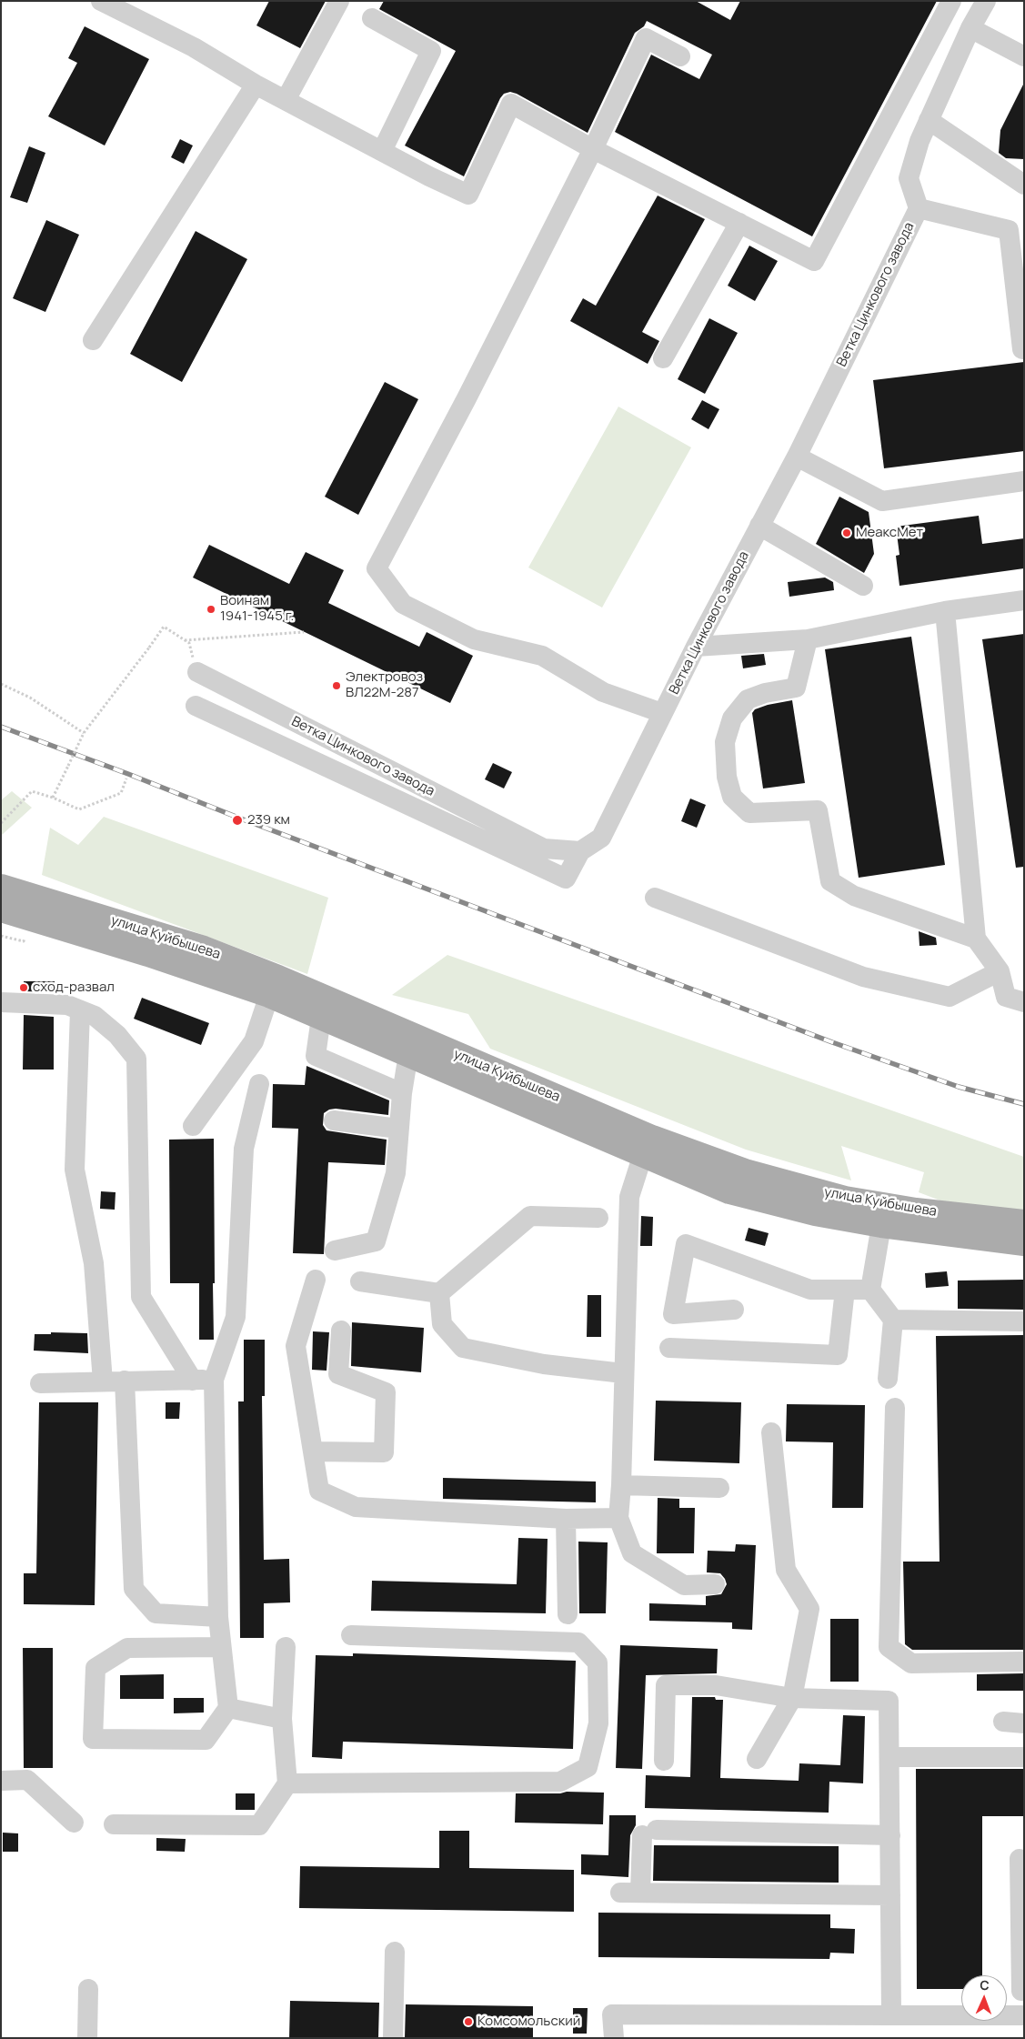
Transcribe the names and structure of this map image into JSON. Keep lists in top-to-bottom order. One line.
{"streets":{"main road":["улица Куйбышева"],"street":["Ветка Цинкового завода"]},"places":["МеаксМет","Воинам 1941-1945 г.","Электровоз ВЛ22М-287","239 км","сход-развал","Комсомольский"],"north":"top"}
